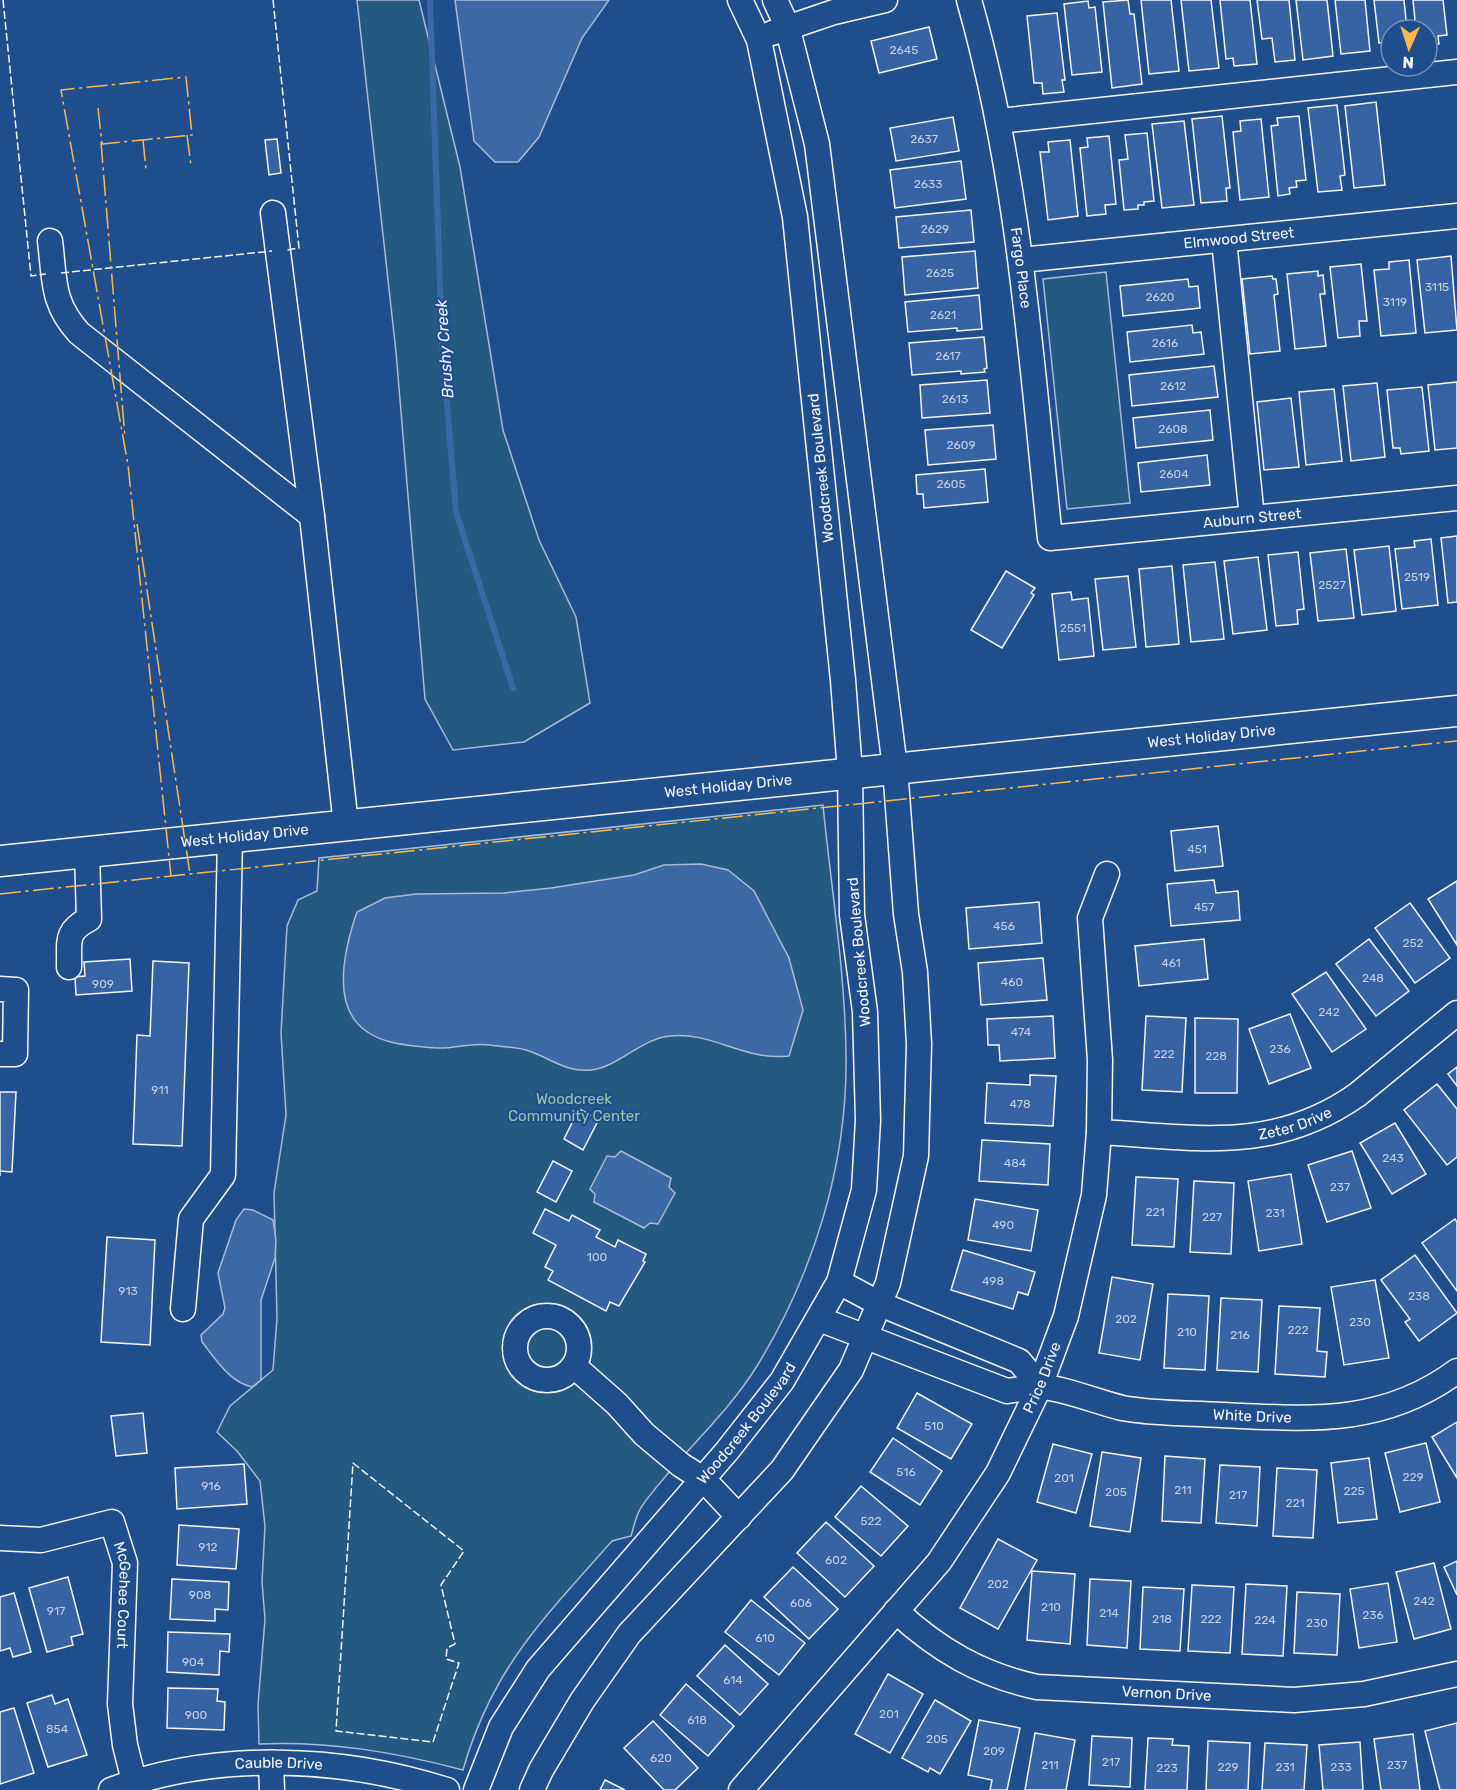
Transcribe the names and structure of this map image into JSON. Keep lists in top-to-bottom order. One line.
{"streets":{"main road":["West Holiday Drive"],"street":["Elmwood Street","Fargo Place","Woodcreek Boulevard","Auburn Street","Zeter Drive","Price Drive","White Drive","McGehee Court","Vernon Drive","Cauble Drive"]},"crossings":[["Elmwood Street","Fargo Place"],["Fargo Place","Auburn Street"],["Woodcreek Boulevard","West Holiday Drive"],["Woodcreek Boulevard","White Drive"],["Zeter Drive","Price Drive"],["Price Drive","White Drive"],["Price Drive","Vernon Drive"],["McGehee Court","Cauble Drive"]],"water":["Brushy Creek"],"parks":["Woodcreek Community Center"],"house_numbers":["2645","2637","2633","2629","2625","3115","2620","3119","2621","2616","2617","2612","2613","2608","2609","2604","2605","2519","2527","2551","451","457","456","252","461","248","460","909","242","474","236","222","228","911","478","243","484","237","221","231","227","490","100","498","913","238","202","230","222","210","216","510","516","229","201","916","211","225","205","217","221","522","912","602","202","908","242","606","210","917","214","236","218","222","224","230","610","904","614","201","900","618","854","205","209","620","217","211","237","229","231","233","223"],"north":"bottom"}
